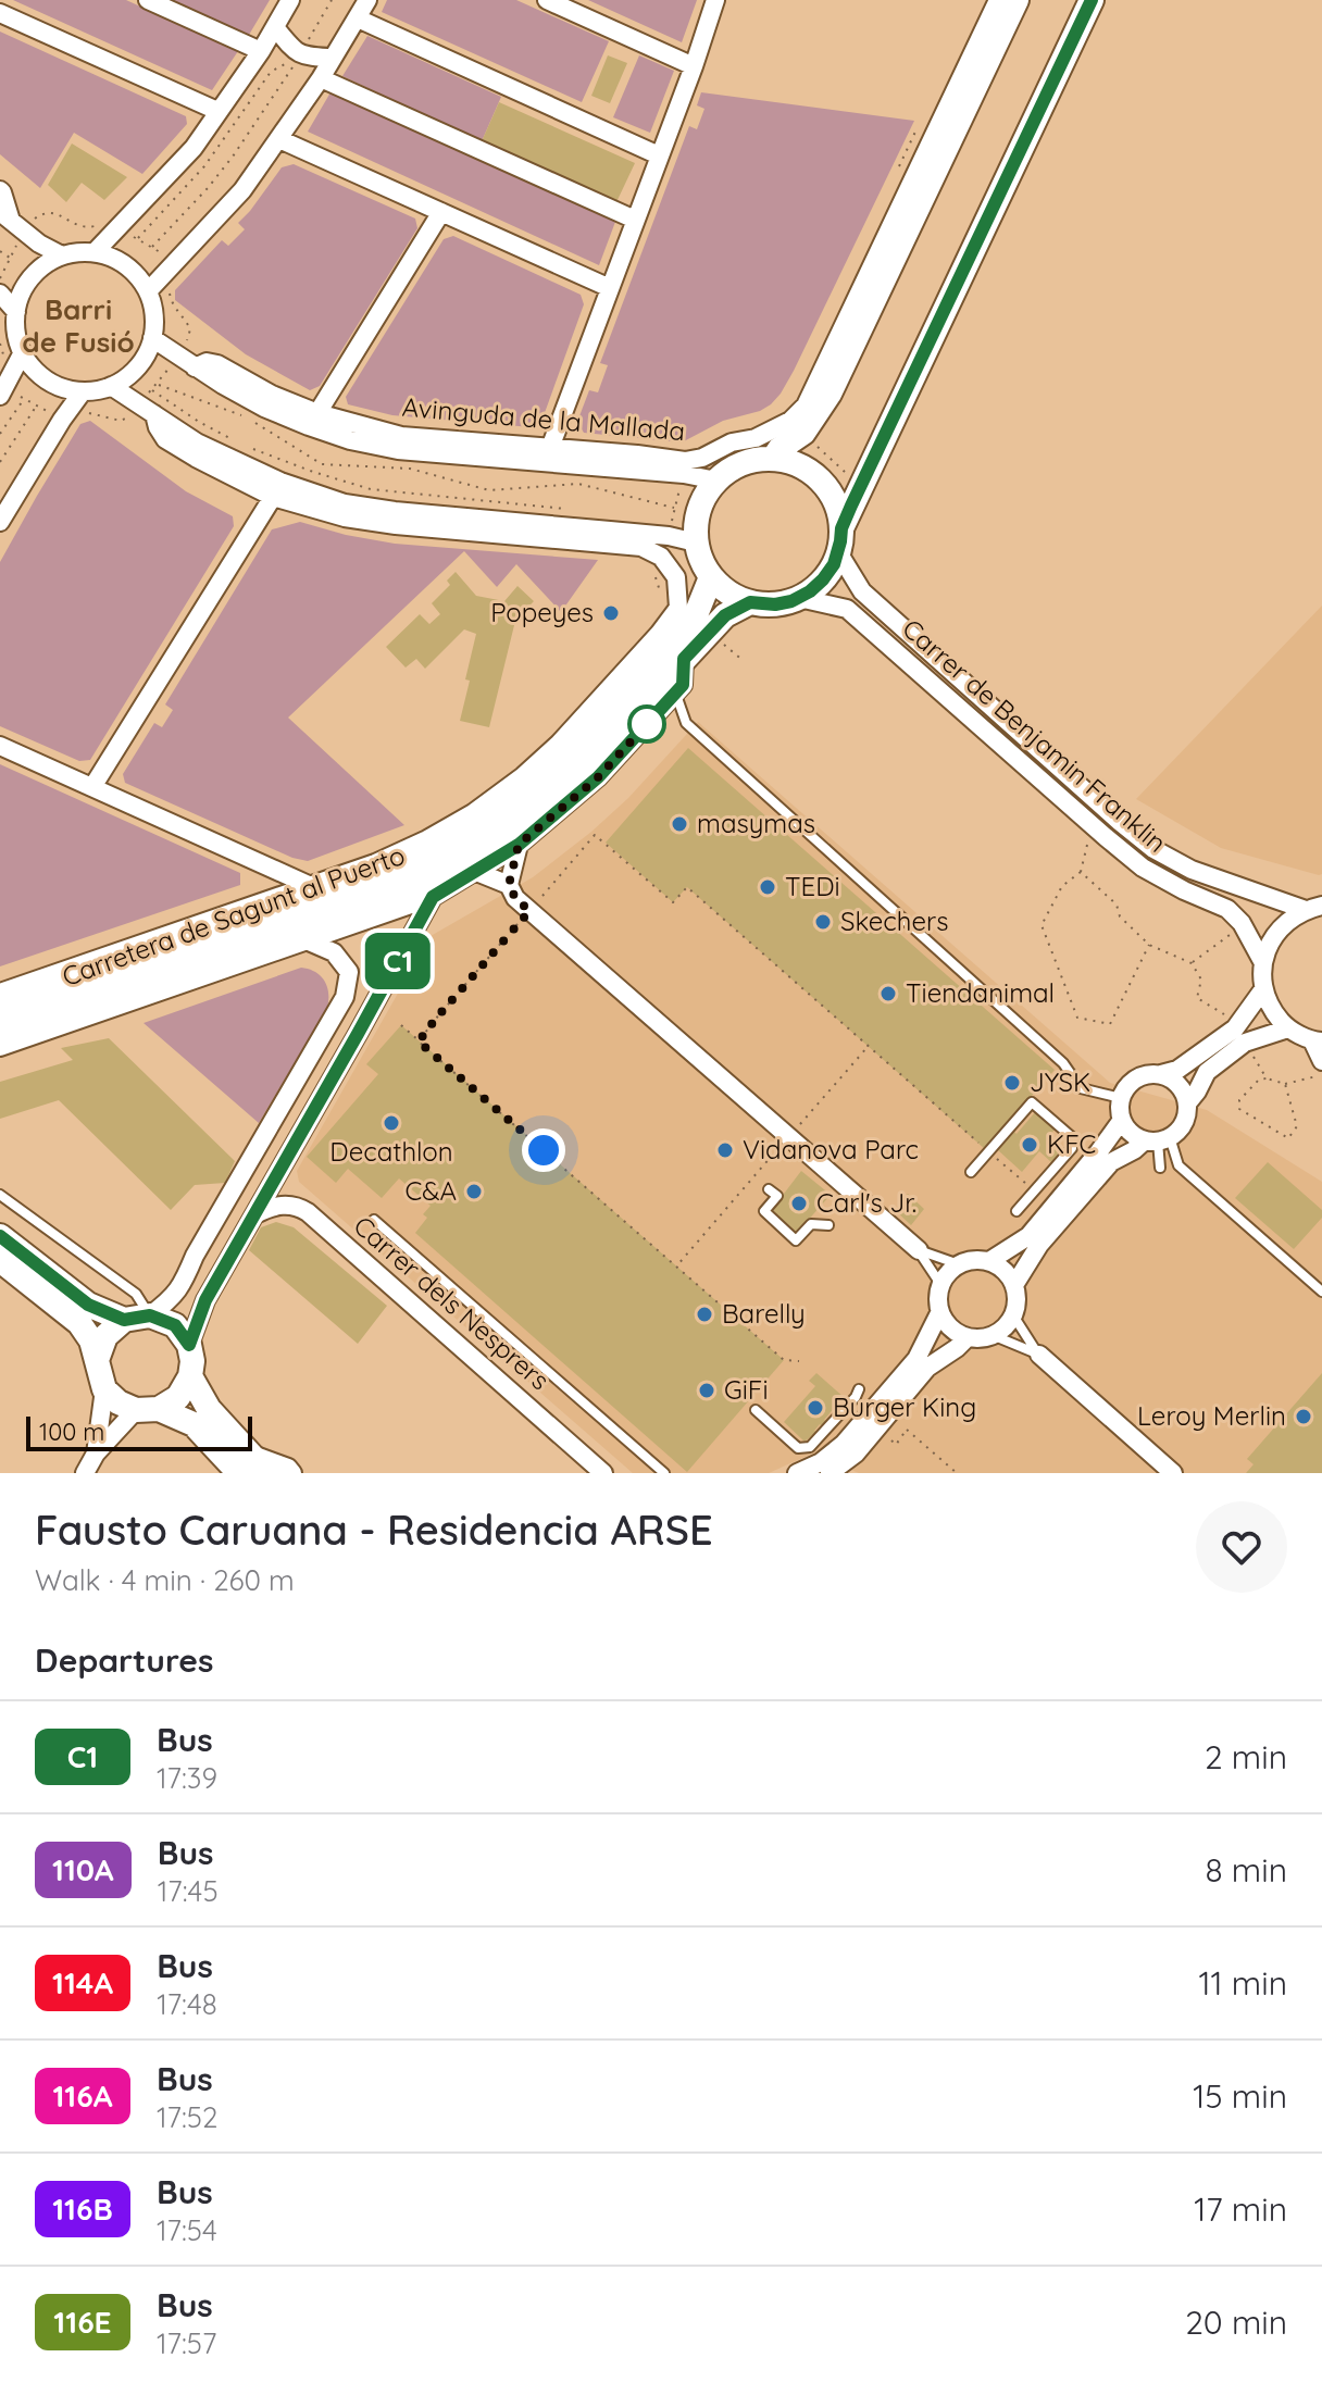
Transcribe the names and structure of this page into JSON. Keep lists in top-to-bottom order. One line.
{"streets":{"street":["Avinguda de la Mallada","Carrer de Benjamin Franklin","Carretera de Sagunt al Puerto","Carrer dels Nesprers"]},"crossings":[["Avinguda de la Mallada","Carrer de Benjamin Franklin"],["Avinguda de la Mallada","Carretera de Sagunt al Puerto"],["Carrer de Benjamin Franklin","Carretera de Sagunt al Puerto"]],"districts":["Barri de Fusió"],"places":["Popeyes","masymas","TEDi","Skechers","Tiendanimal","JYSK","Decathlon","KFC","Vidanova Parc","C&A","Carl's Jr.","Barelly","GiFi","Burger King","Leroy Merlin"],"lines":["bus line C1"],"scale_bar":"100 m","page":{"on_map":"C1","scale":"100 m","heading":[["Fausto Caruana - Residencia ARSE","Walk · 4 min · 260 m"],"Departures"],"list":[{"mark":"C1","name":"Bus","note":"17:39","value":"2 min"},{"mark":"110A","name":"Bus","note":"17:45","value":"8 min"},{"mark":"114A","name":"Bus","note":"17:48","value":"11 min"},{"mark":"116A","name":"Bus","note":"17:52","value":"15 min"},{"mark":"116B","name":"Bus","note":"17:54","value":"17 min"},{"mark":"116E","name":"Bus","note":"17:57","value":"20 min"}]}}
